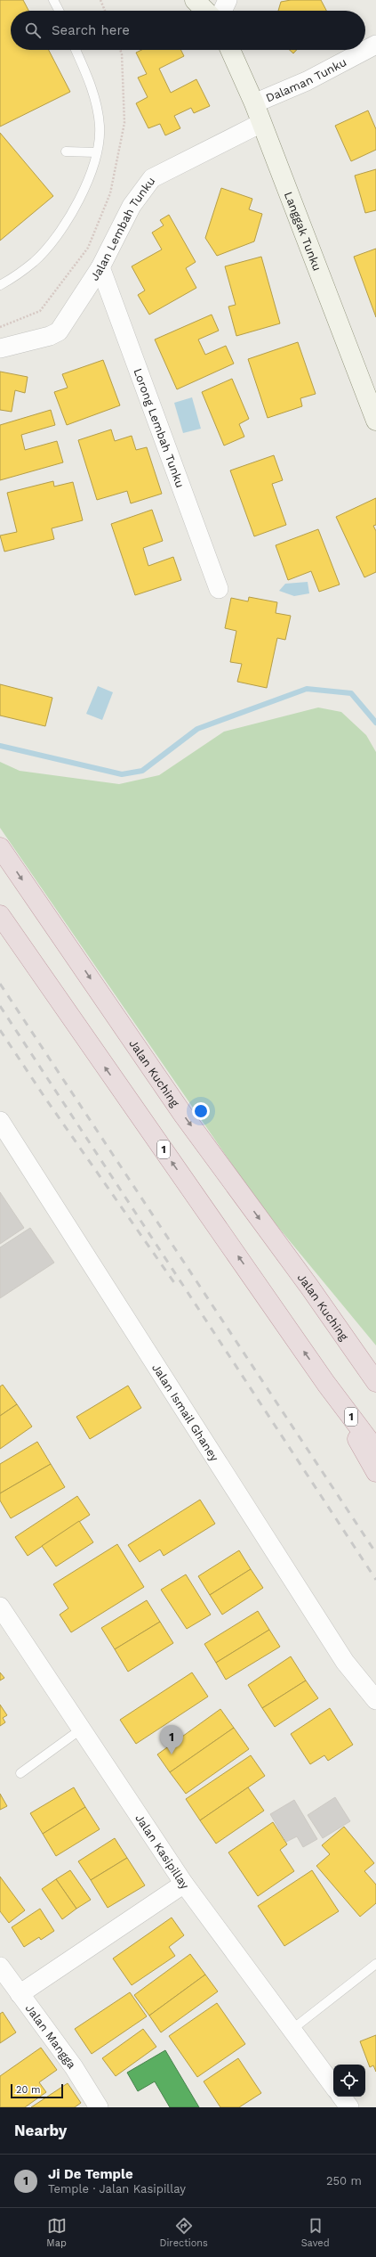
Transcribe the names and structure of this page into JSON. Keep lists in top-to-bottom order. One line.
{"streets":{"highway":["Jalan Kuching","1"],"street":["Dalaman Tunku","Jalan Lembah Tunku","Langgak Tunku","Lorong Lembah Tunku","Jalan Ismail Ghaney","Jalan Kasipillay","Jalan Mangga"]},"crossings":[["Dalaman Tunku","Langgak Tunku"],["Jalan Lembah Tunku","Langgak Tunku"],["Jalan Lembah Tunku","Lorong Lembah Tunku"]],"scale_bar":"20 m","page":{"search":"Search here","pins":"1","scale":"20 m","heading":"Nearby","list":[{"mark":"1","name":"Ji De Temple","note":"Temple · Jalan Kasipillay","value":"250 m"}],"nav":["Map","Directions","Saved"]}}
